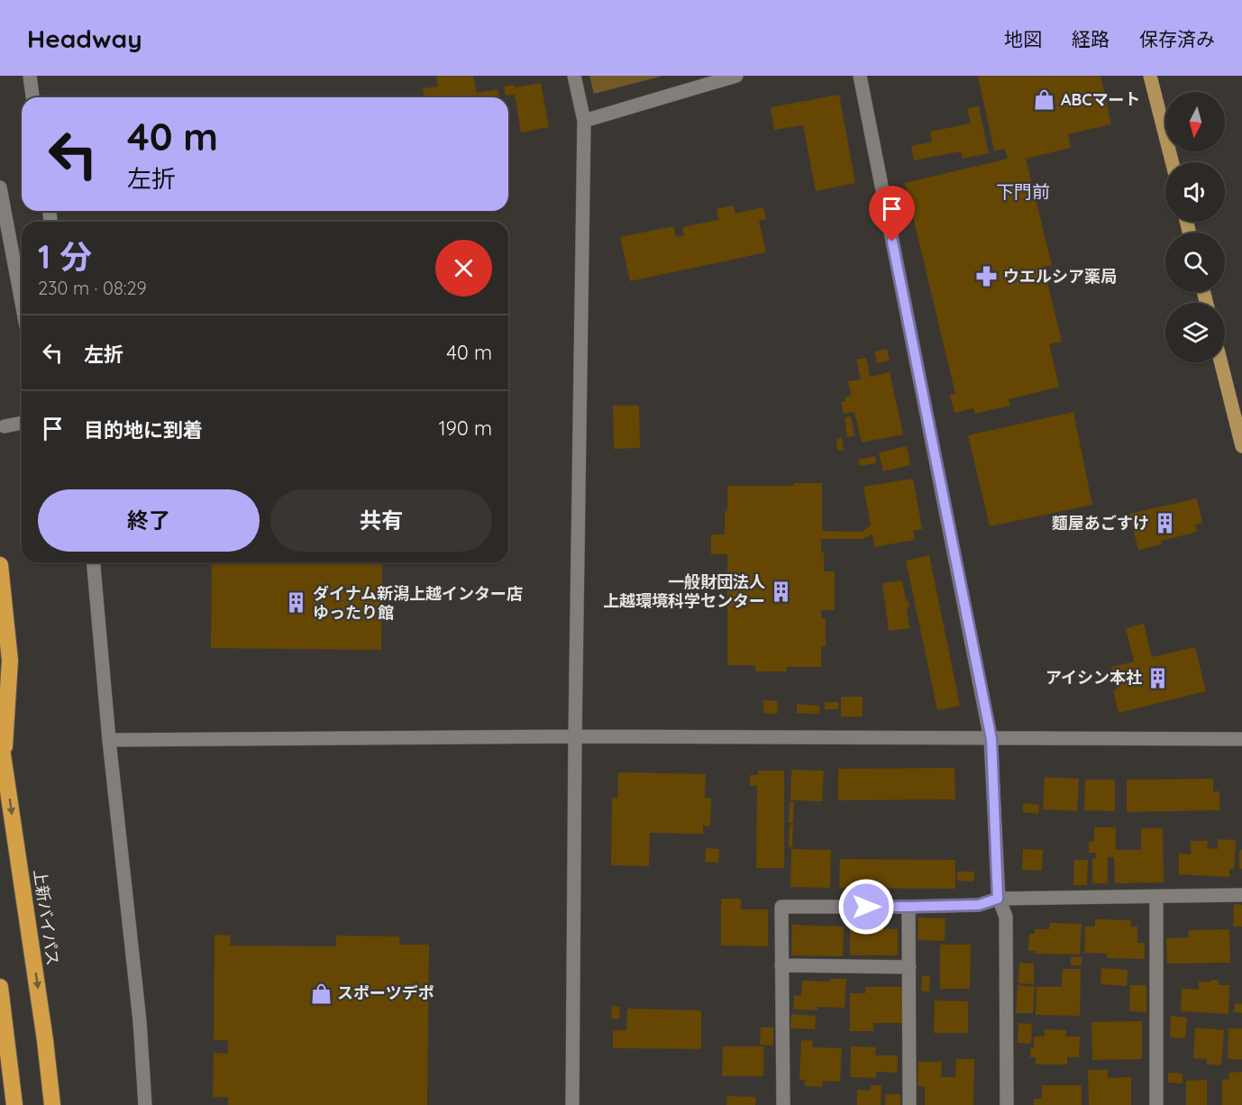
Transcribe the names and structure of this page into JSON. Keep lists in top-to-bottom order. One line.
{"streets":{"highway":["上新バイパス"]},"districts":["下門前"],"places":{"shop":["ABCマート","スポーツデポ"],"pharmacy":["ウエルシア薬局"],"building":["麵屋あごすけ","一般財団法人 上越環境科学センター","ダイナム新潟上越インター店 ゆったり館","アイシン本社"]},"north":"bottom","page":{"header":"Headway","nav":["地図","経路","保存済み"],"turn":["40 m","左折"],"heading":["1 分","230 m · 08:29"],"list":[{"name":"左折","value":"40 m"},{"name":"目的地に到着","value":"190 m"}],"buttons":["終了","共有"]}}
